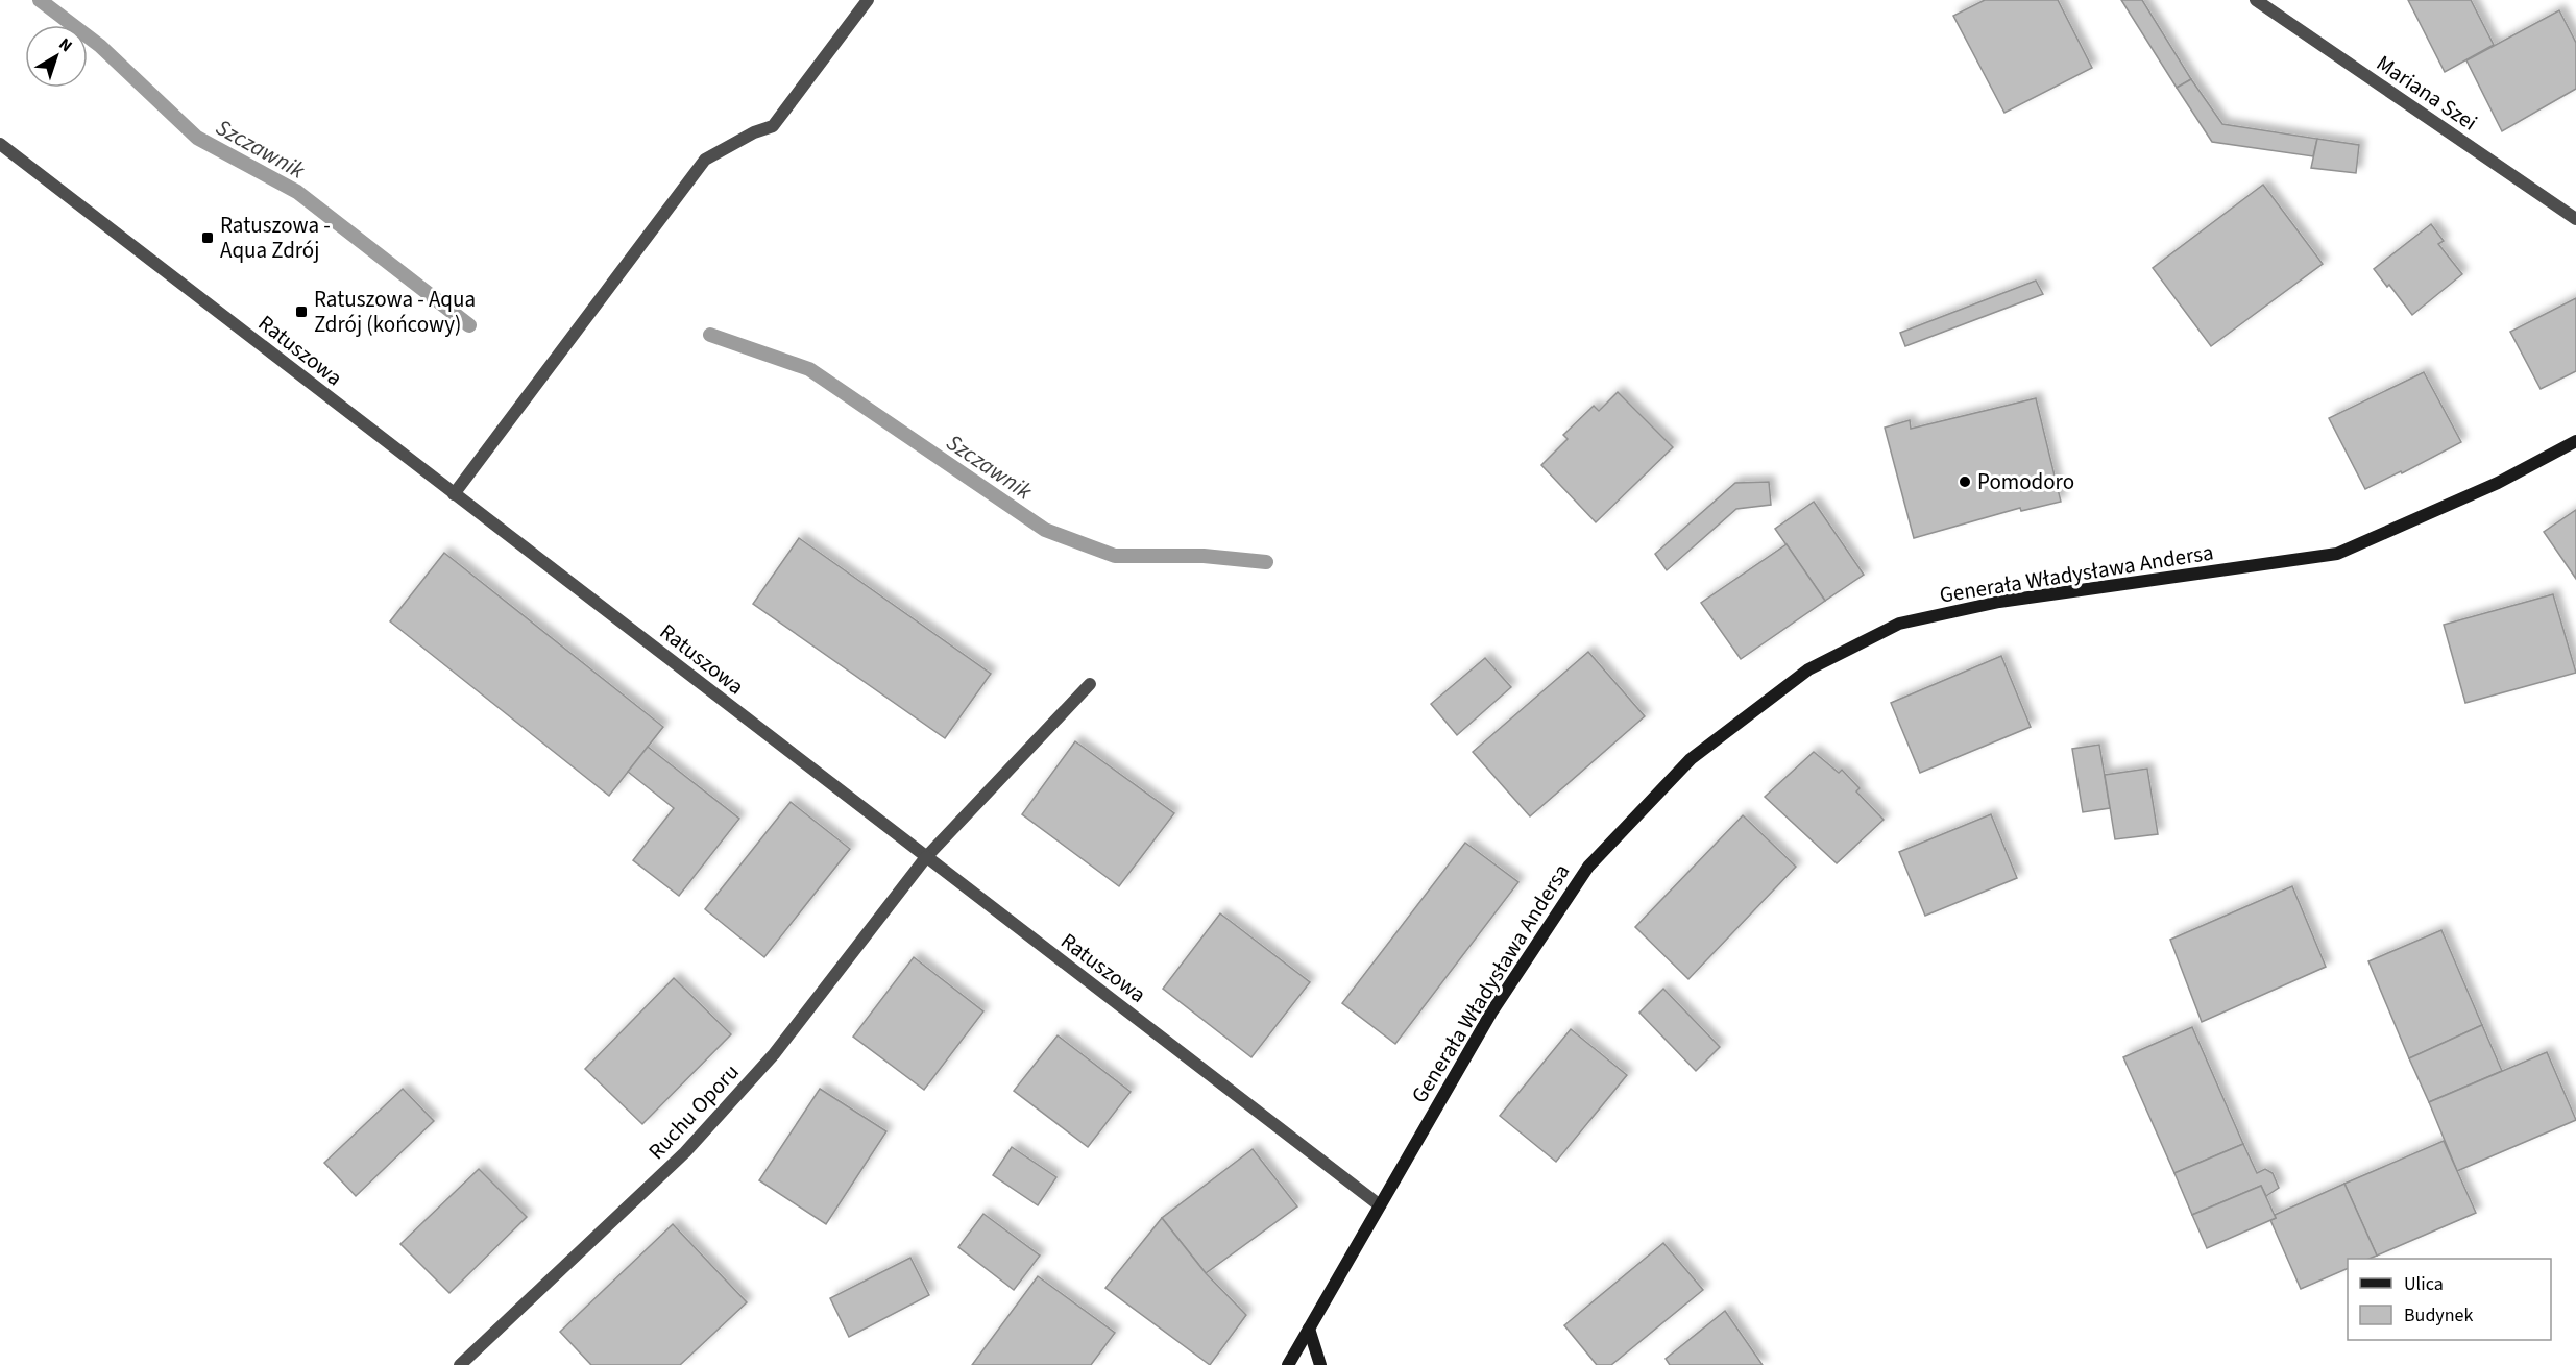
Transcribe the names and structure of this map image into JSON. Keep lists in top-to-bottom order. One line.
{"streets":{"street":["Mariana Szei","Ratuszowa","Generała Władysława Andersa","Ruchu Oporu"]},"crossings":[["Ratuszowa","Generała Władysława Andersa"],["Ratuszowa","Ruchu Oporu"]],"water":["Szczawnik"],"places":{"transit":["Ratuszowa - Aqua Zdrój","Ratuszowa - Aqua Zdrój (końcowy)"],"other":["Pomodoro"]},"legend":["Ulica","Budynek"],"north":"top right"}
